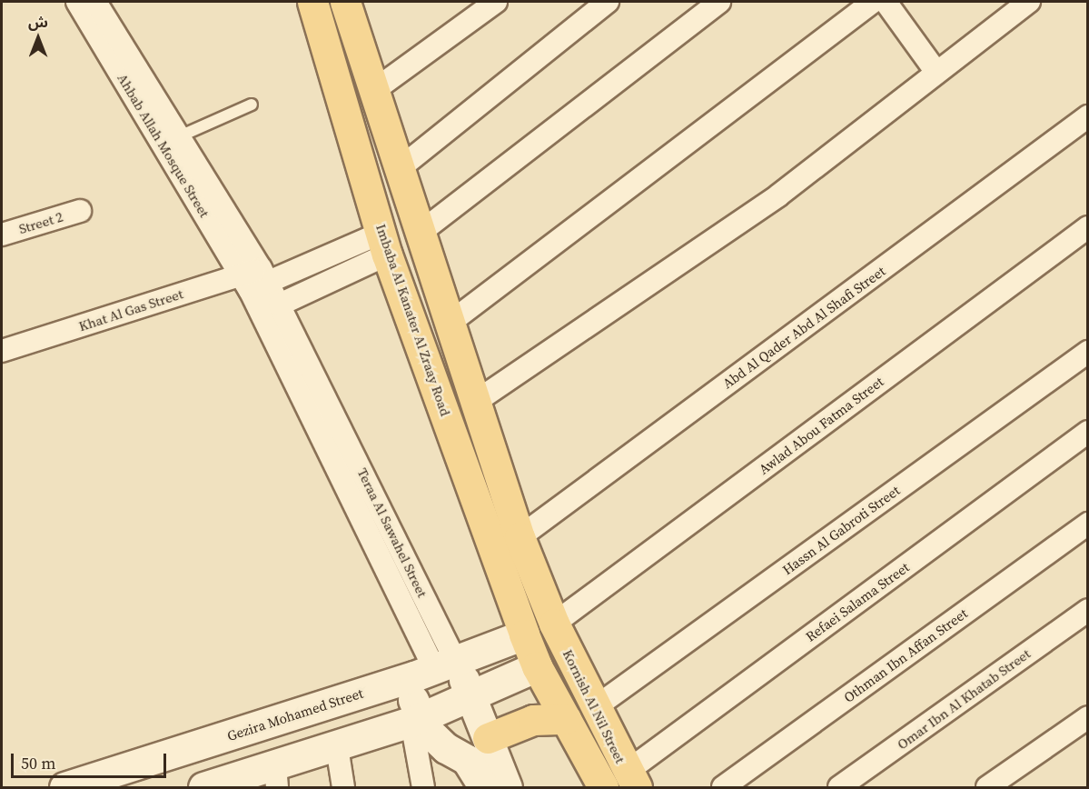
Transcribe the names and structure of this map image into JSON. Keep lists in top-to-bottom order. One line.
{"streets":{"main road":["Imbaba Al Kanater Al Zraay Road","Teraa Al Sawahel Street","Kornish Al Nil Street","Gezira Mohamed Street"],"street":["Ahbab Allah Mosque Street","Street 2","Khat Al Gas Street","Abd Al Qader Abd Al Shafi Street","Awlad Abou Fatma Street","Hassn Al Gabroti Street","Refaei Salama Street","Othman Ibn Affan Street","Omar Ibn Al Khatab Street"]},"crossings":[["Ahbab Allah Mosque Street","Khat Al Gas Street"],["Ahbab Allah Mosque Street","Teraa Al Sawahel Street"],["Khat Al Gas Street","Imbaba Al Kanater Al Zraay Road"],["Khat Al Gas Street","Teraa Al Sawahel Street"],["Imbaba Al Kanater Al Zraay Road","Kornish Al Nil Street"],["Imbaba Al Kanater Al Zraay Road","Gezira Mohamed Street"],["Awlad Abou Fatma Street","Kornish Al Nil Street"],["Hassn Al Gabroti Street","Kornish Al Nil Street"],["Teraa Al Sawahel Street","Gezira Mohamed Street"],["Refaei Salama Street","Kornish Al Nil Street"],["Kornish Al Nil Street","Gezira Mohamed Street"]],"scale_bar":"50 m","north":"top"}
